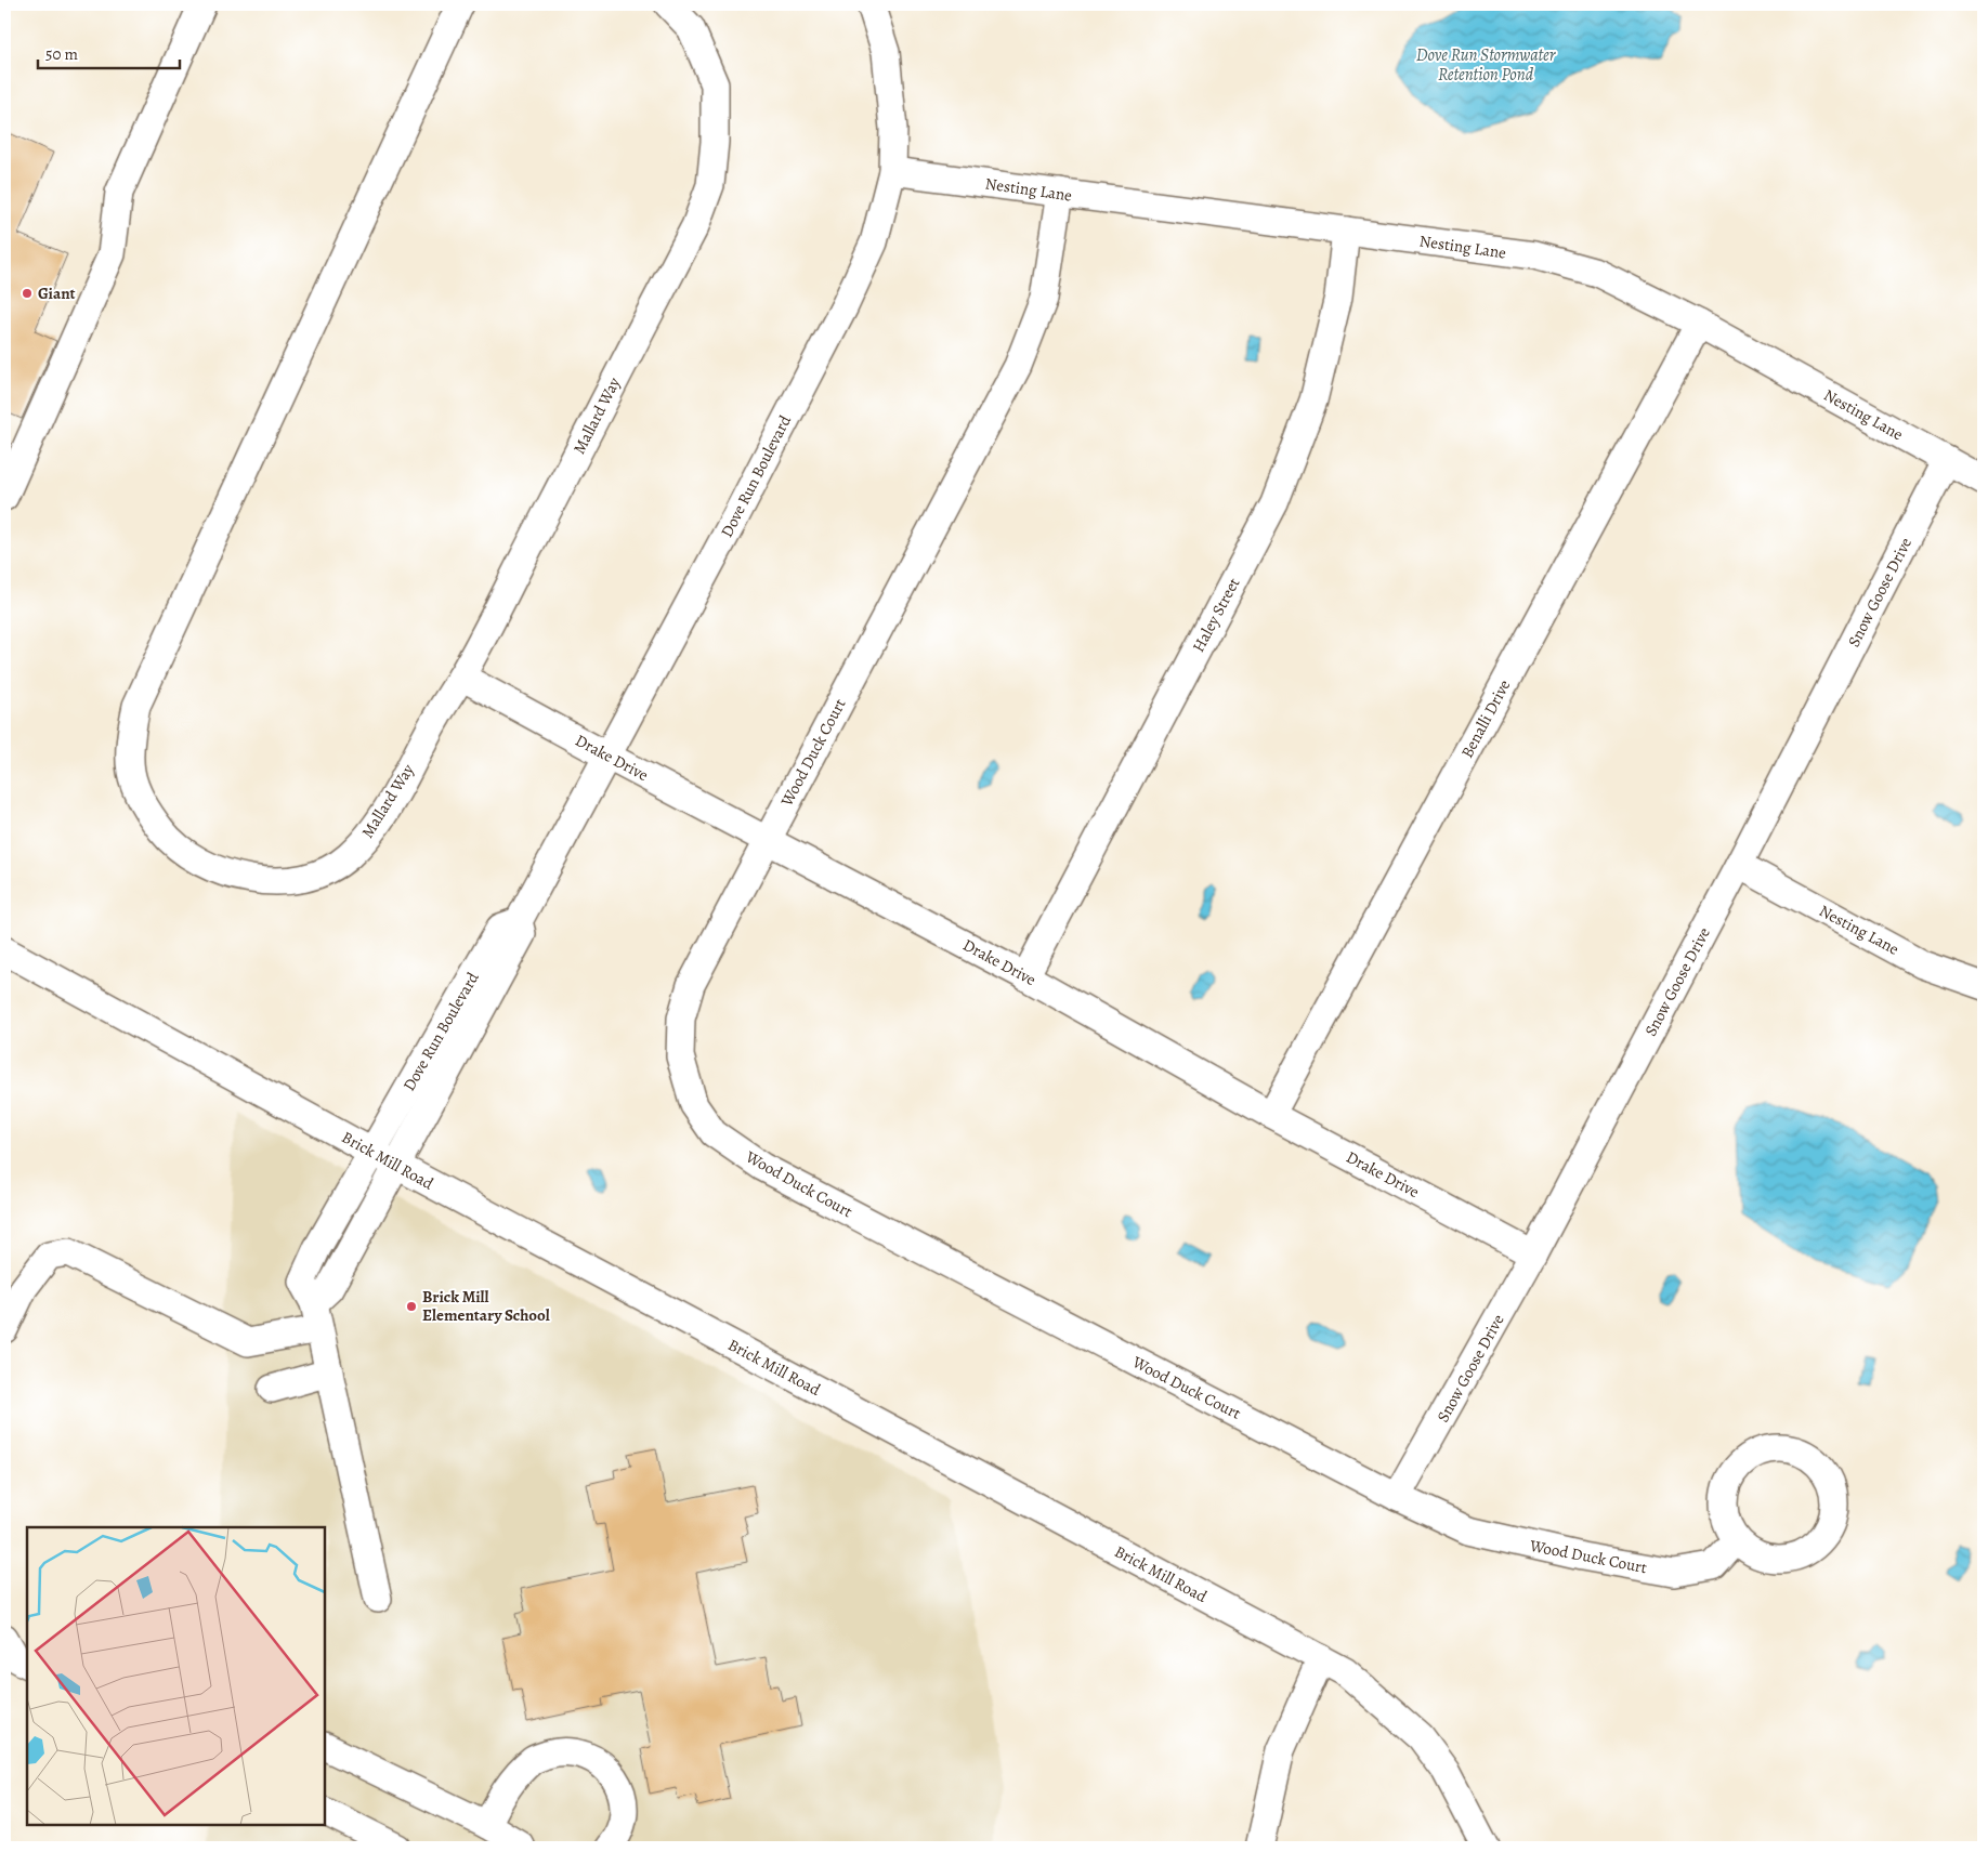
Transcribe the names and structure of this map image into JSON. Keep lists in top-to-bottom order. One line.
{"streets":{"street":["Nesting Lane","Mallard Way","Dove Run Boulevard","Snow Goose Drive","Haley Street","Benalli Drive","Wood Duck Court","Drake Drive","Brick Mill Road"]},"crossings":[["Nesting Lane","Dove Run Boulevard"],["Nesting Lane","Snow Goose Drive"],["Nesting Lane","Haley Street"],["Nesting Lane","Benalli Drive"],["Nesting Lane","Wood Duck Court"],["Mallard Way","Drake Drive"],["Dove Run Boulevard","Drake Drive"],["Dove Run Boulevard","Brick Mill Road"],["Snow Goose Drive","Wood Duck Court"],["Snow Goose Drive","Drake Drive"],["Haley Street","Drake Drive"],["Benalli Drive","Drake Drive"],["Wood Duck Court","Drake Drive"]],"water":["Dove Run Stormwater Retention Pond"],"places":["Giant","Brick Mill Elementary School"],"scale_bar":"50 m"}
